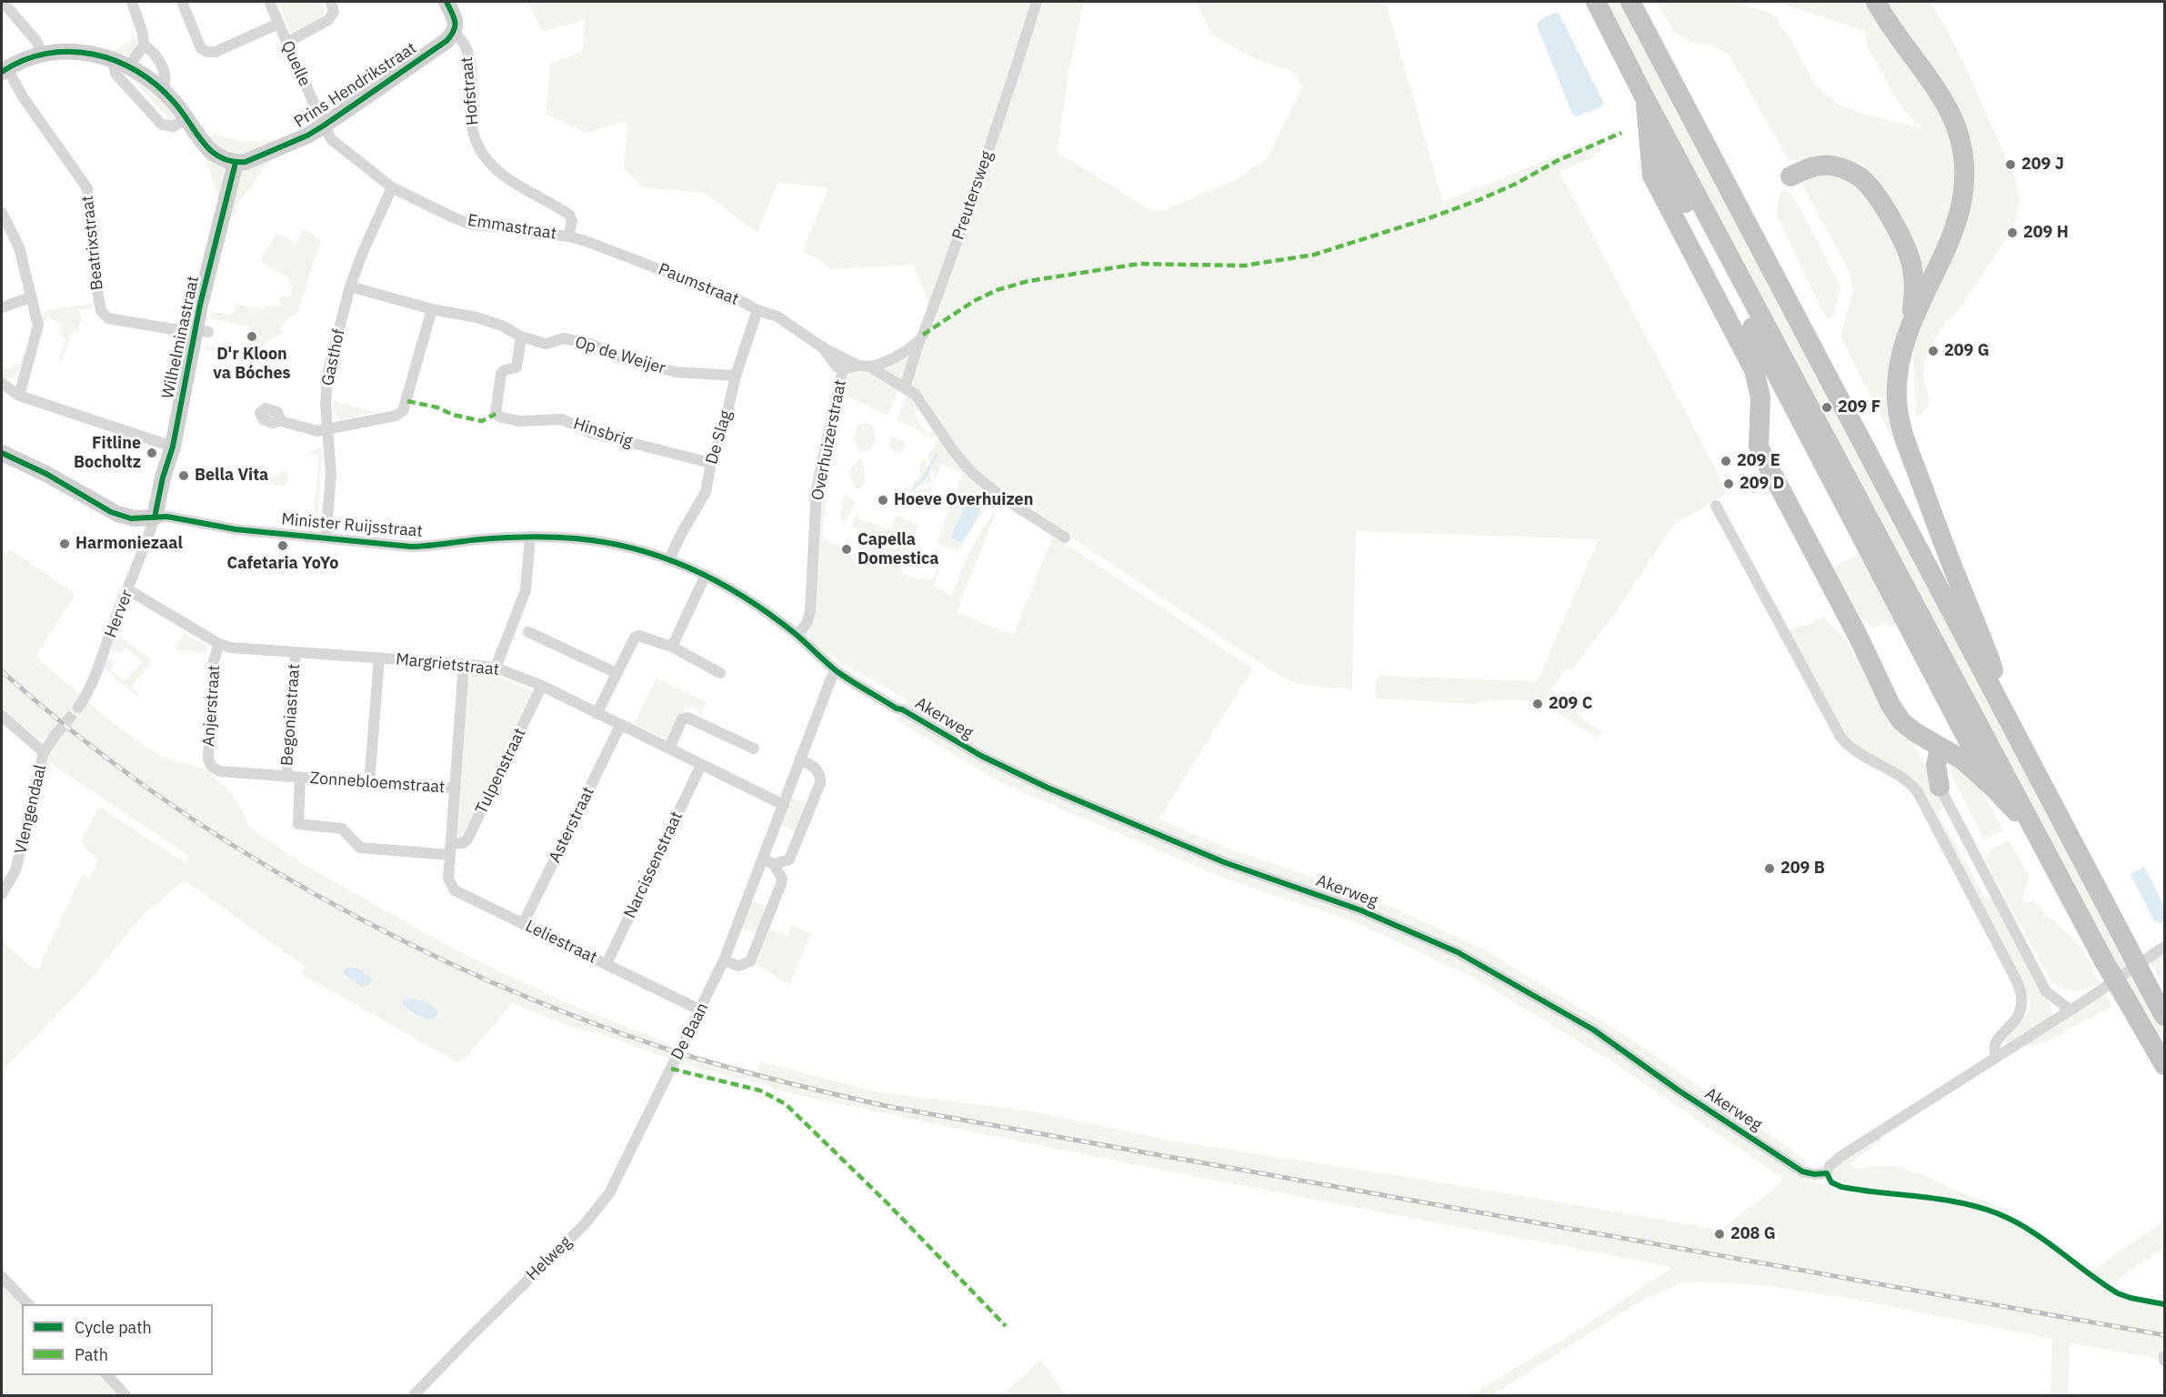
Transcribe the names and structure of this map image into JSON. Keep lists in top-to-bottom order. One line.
{"streets":{"street":["Quelle","Prins Hendrikstraat","Hofstraat","Preutersweg","Emmastraat","Beatrixstraat","Paumstraat","Wilhelminastraat","Op de Weijer","Gasthof","Hinsbrig","De Slag","Overhuizerstraat","Minister Ruijsstraat","Herver","Margrietstraat","Anjerstraat","Begoniastraat","Akerweg","Tulpenstraat","Zonnebloemstraat","Vlengendaal","Asterstraat","Narcissenstraat","Leliestraat","De Baan","Helweg"]},"crossings":[["Quelle","Prins Hendrikstraat"],["Quelle","Emmastraat"],["Prins Hendrikstraat","Hofstraat"],["Prins Hendrikstraat","Emmastraat"],["Prins Hendrikstraat","Wilhelminastraat"],["Hofstraat","Emmastraat"],["Hofstraat","Paumstraat"],["Preutersweg","Overhuizerstraat"],["Emmastraat","Paumstraat"],["Emmastraat","Gasthof"],["Beatrixstraat","Wilhelminastraat"],["Paumstraat","De Slag"],["Paumstraat","Overhuizerstraat"],["Wilhelminastraat","Minister Ruijsstraat"],["Wilhelminastraat","Herver"],["Op de Weijer","Gasthof"],["Op de Weijer","Hinsbrig"],["Op de Weijer","De Slag"],["Gasthof","Minister Ruijsstraat"],["Hinsbrig","De Slag"],["De Slag","Minister Ruijsstraat"],["Overhuizerstraat","Minister Ruijsstraat"],["Minister Ruijsstraat","Herver"],["Minister Ruijsstraat","Akerweg"],["Minister Ruijsstraat","De Baan"],["Herver","Margrietstraat"],["Margrietstraat","Anjerstraat"],["Margrietstraat","Begoniastraat"],["Margrietstraat","Tulpenstraat"],["Margrietstraat","Asterstraat"],["Margrietstraat","Narcissenstraat"],["Margrietstraat","De Baan"],["Anjerstraat","Zonnebloemstraat"],["Begoniastraat","Zonnebloemstraat"],["Akerweg","De Baan"],["Tulpenstraat","Zonnebloemstraat"],["Tulpenstraat","Leliestraat"],["Zonnebloemstraat","Leliestraat"],["Asterstraat","Leliestraat"],["Narcissenstraat","Leliestraat"],["Leliestraat","De Baan"],["De Baan","Helweg"]],"places":["209 J","209 H","D'r Kloon va Bóches","209 G","209 F","Fitline Bocholtz","209 E","Bella Vita","209 D","Hoeve Overhuizen","Harmoniezaal","Cafetaria YoYo","Capella Domestica","209 C","209 B","208 G"],"legend":["Cycle path","Path"]}
